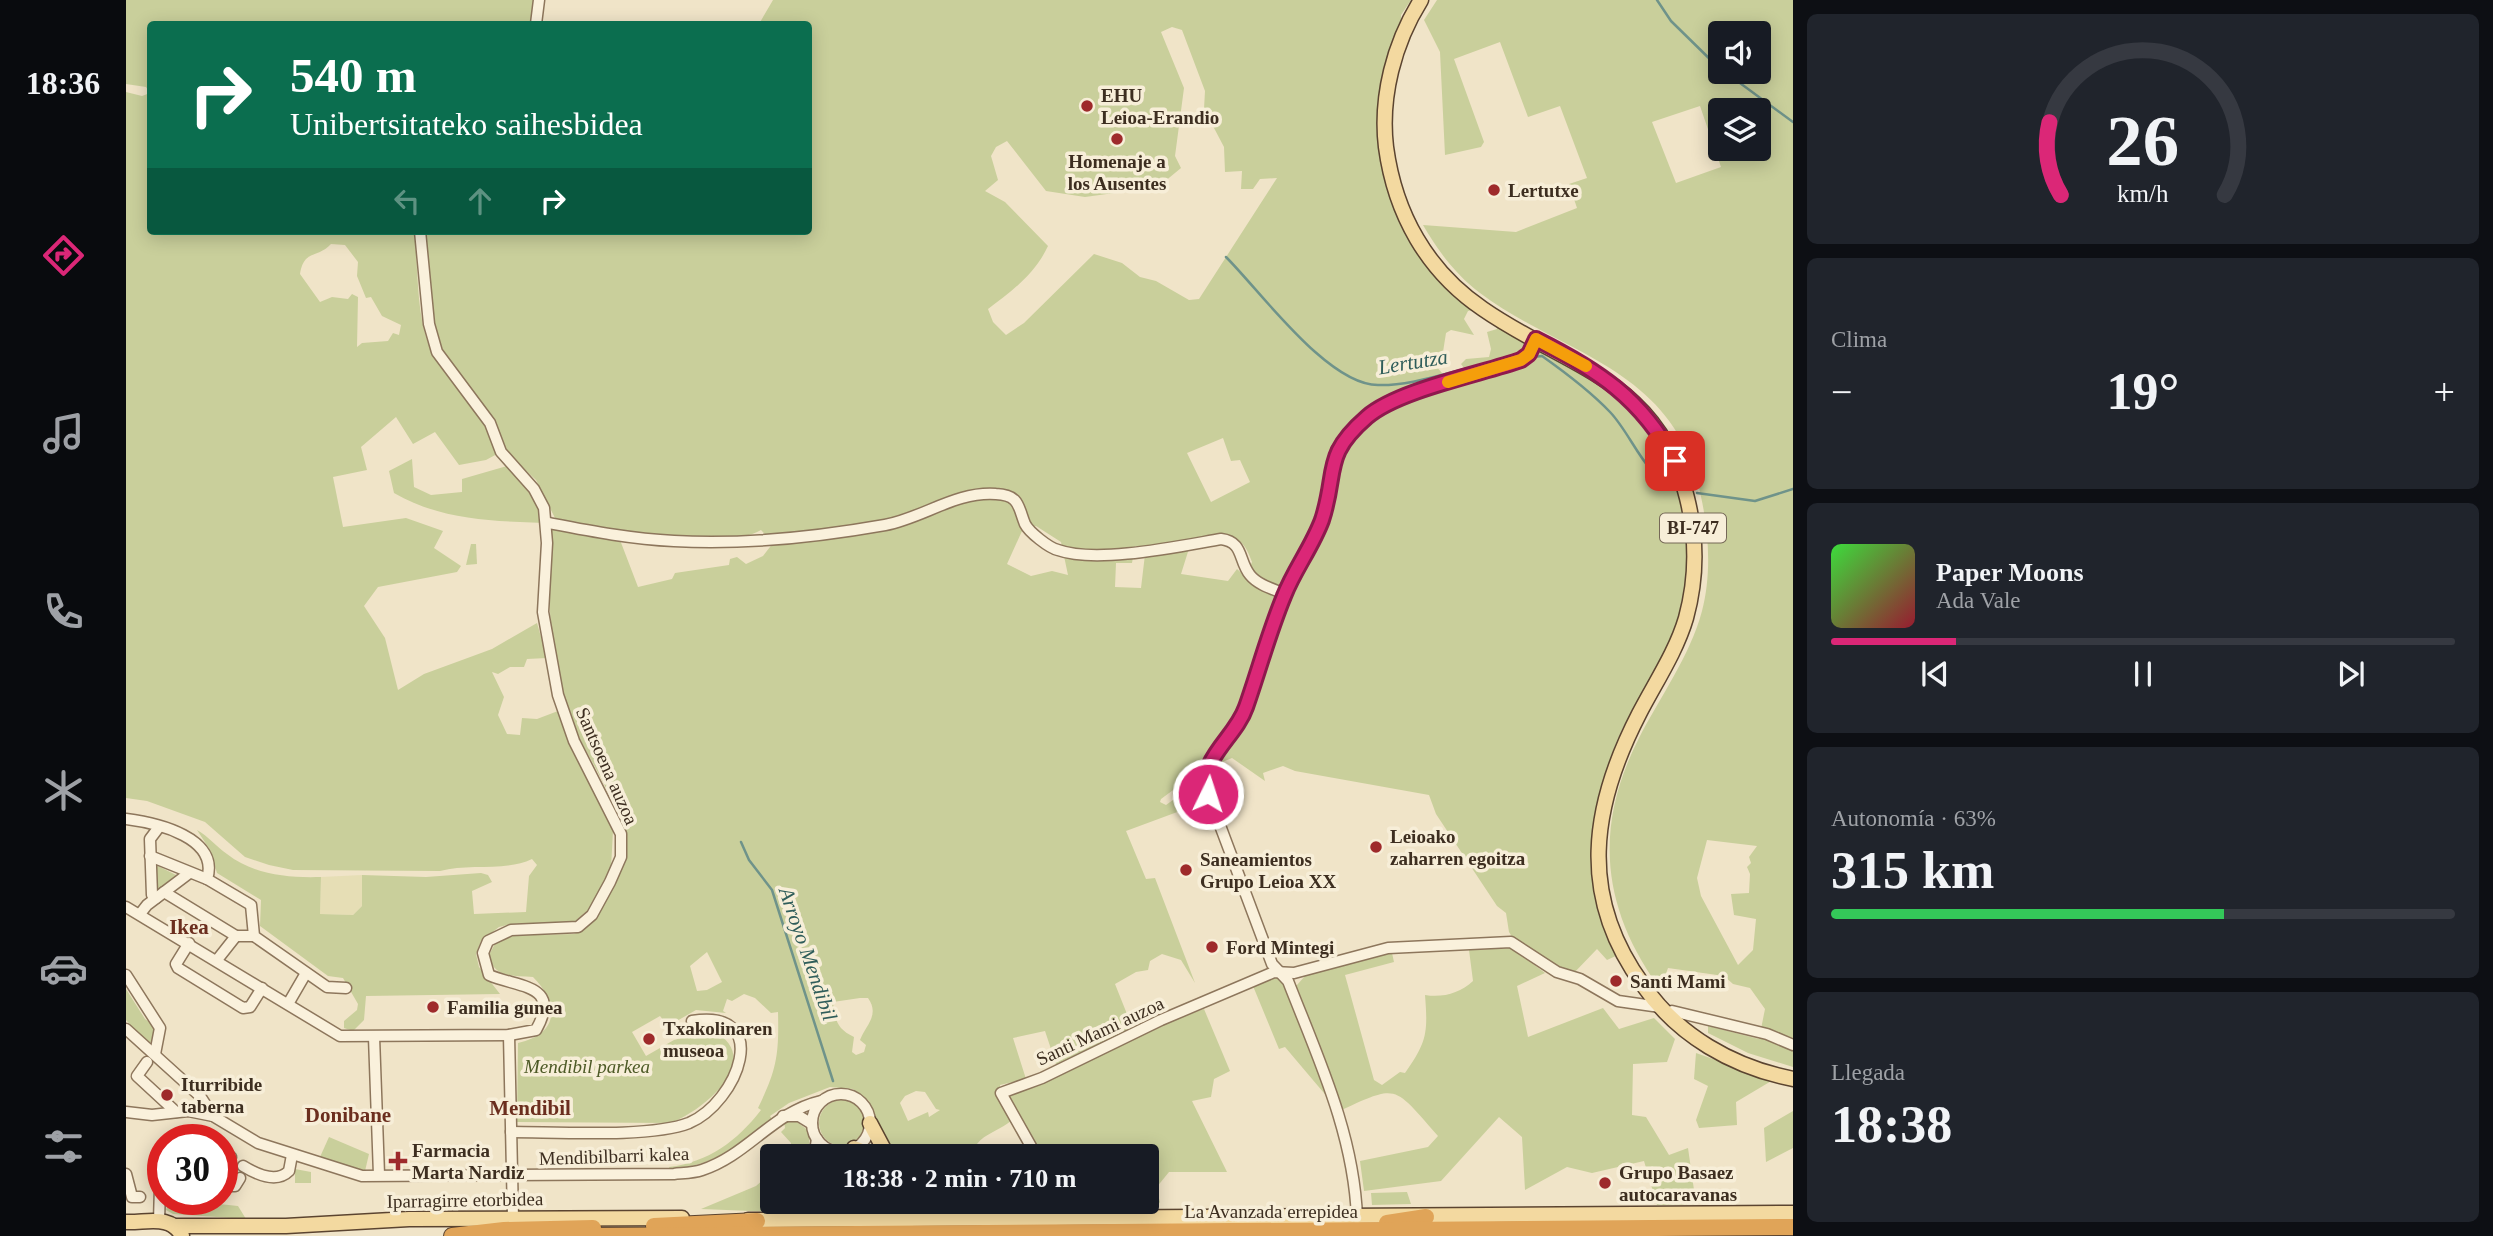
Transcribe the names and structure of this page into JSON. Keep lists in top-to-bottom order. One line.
{"streets":{"highway":["La Avanzada errepidea"],"main road":["BI-747","Iparragirre etorbidea"],"street":["Santsoena auzoa","Santi Mami auzoa","Mendibilbarri kalea"]},"crossings":[["BI-747","Santi Mami auzoa"]],"districts":["Ikea","Mendibil","Donibane"],"water":["Lertutza","Arroyo Mendibil"],"parks":["Mendibil parkea"],"places":{"other":["EHU Leioa-Erandio","Homenaje a los Ausentes","Lertutxe","Leioako zaharren egoitza","Saneamientos Grupo Leioa XX","Ford Mintegi","Santi Mami","Familia gunea","Txakolinaren museoa","Iturribide taberna","Grupo Basaez autocaravanas"],"health":["Farmacia Marta Nardiz"]},"page":{"tabs":"18:36","turn":["540 m","Unibertsitateko saihesbidea"],"tile":["Clima",["Autonomía · 63%","315 km"],["Llegada","18:38"]],"heat":["−","19°","+"],"song":["Paper Moons","Ada Vale"],"limit":"30","trip":"18:38 · 2 min · 710 m","gauge":["26","km/h"]}}
